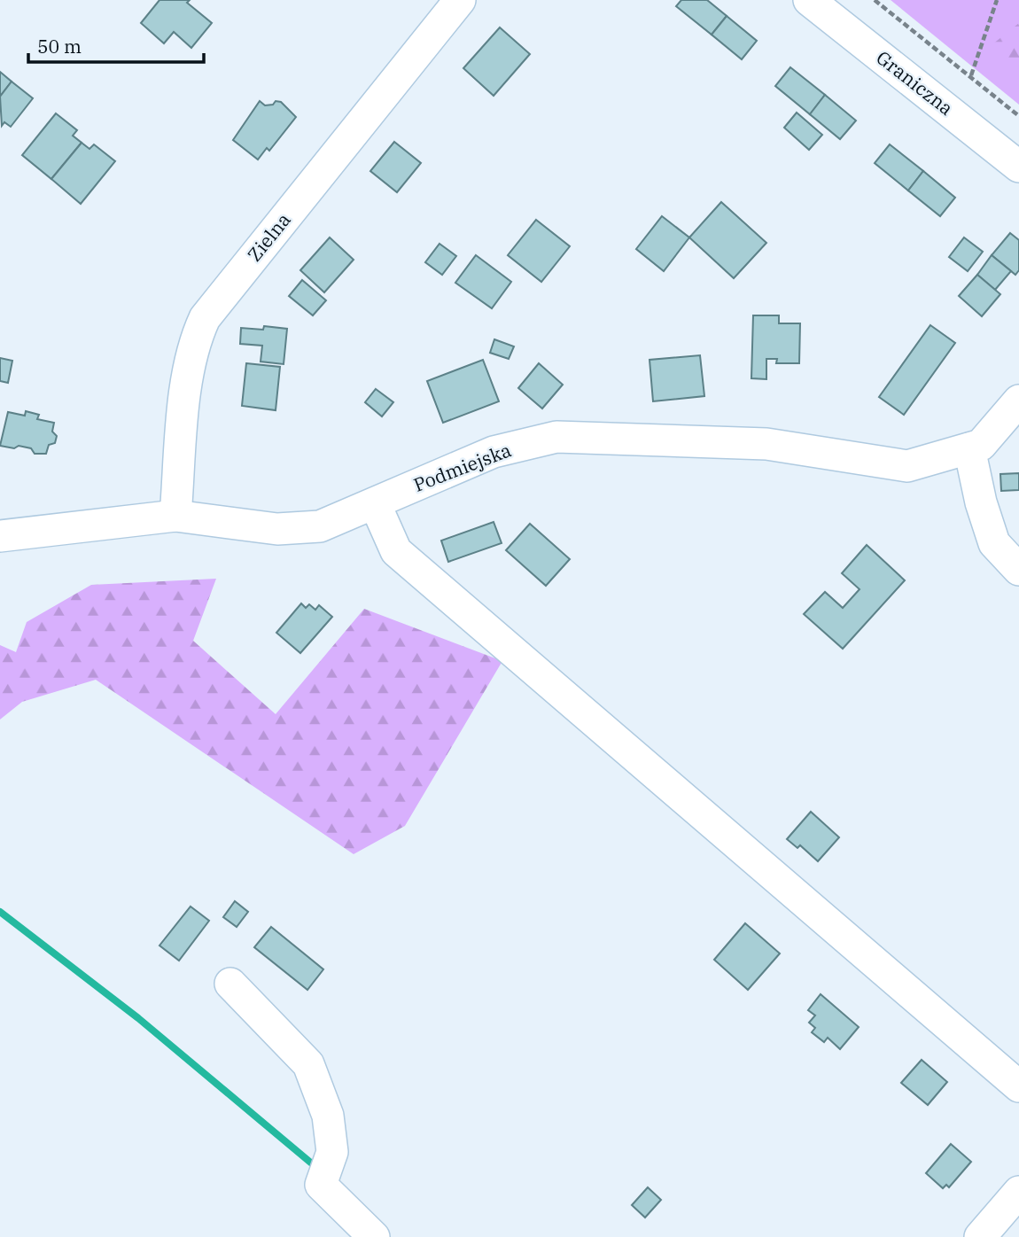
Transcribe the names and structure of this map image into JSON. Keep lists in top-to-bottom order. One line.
{"streets":{"street":["Graniczna","Zielna","Podmiejska"]},"crossings":[["Zielna","Podmiejska"]],"scale_bar":"50 m"}
